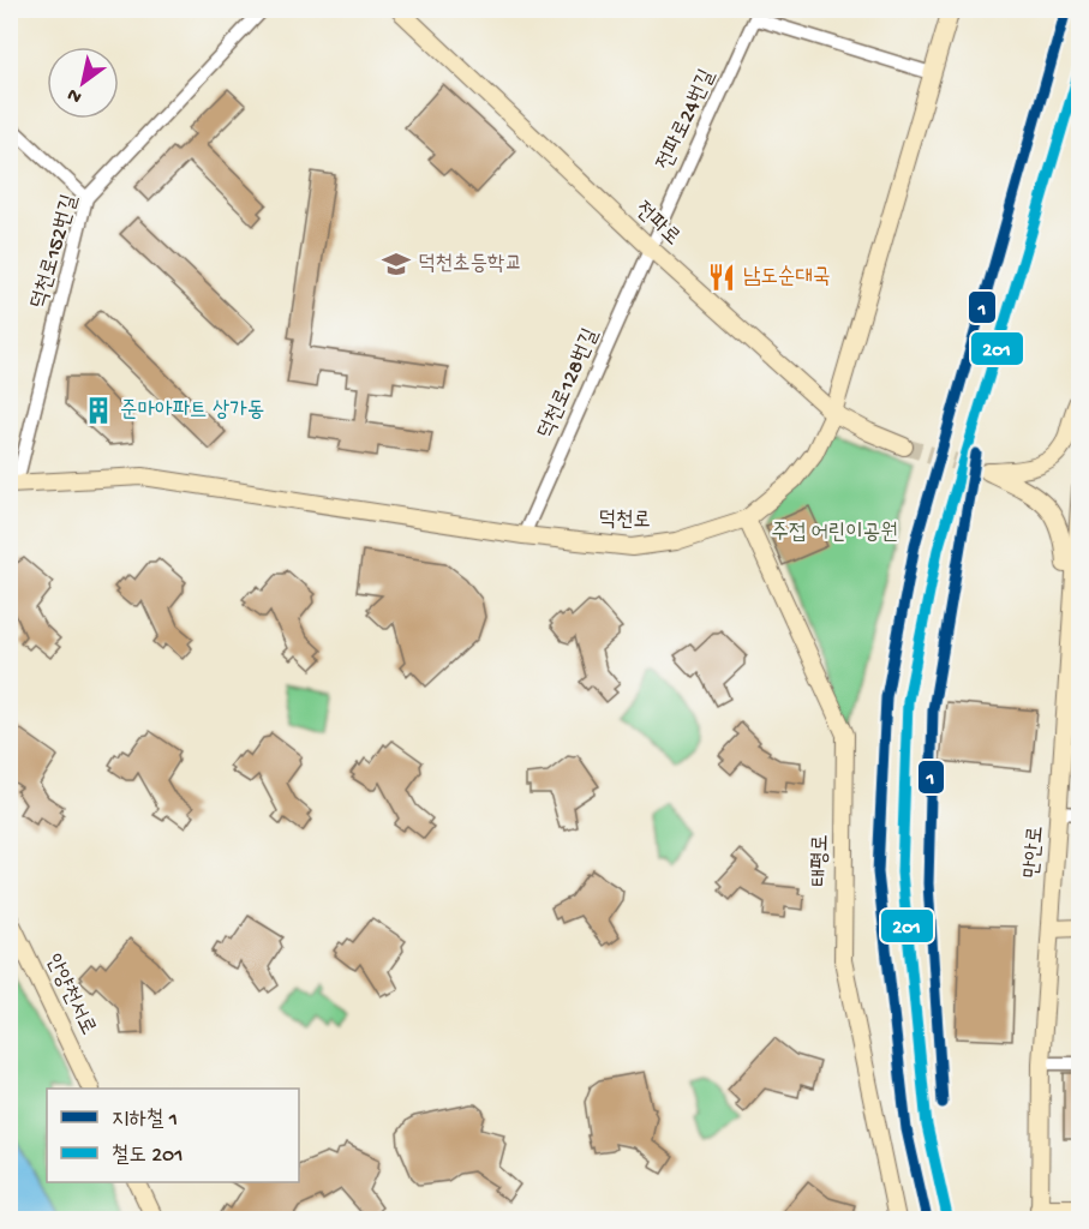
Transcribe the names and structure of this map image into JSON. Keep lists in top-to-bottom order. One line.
{"streets":{"street":["전파로24번길","전파로","덕천로152번길","덕천로128번길","덕천로","만안로","태평로","안양천서로"]},"crossings":[["전파로24번길","전파로"],["전파로24번길","덕천로128번길"],["전파로","덕천로128번길"],["전파로","덕천로"],["덕천로152번길","덕천로"],["덕천로128번길","덕천로"],["덕천로","태평로"]],"parks":["주접 어린이공원"],"places":{"school or university":["덕천초등학교"],"restaurant":["남도순대국"],"building":["준마아파트 상가동"]},"lines":["metro line 1","rail line 201"],"legend":["지하철 1","철도 201"],"north":"bottom left"}
